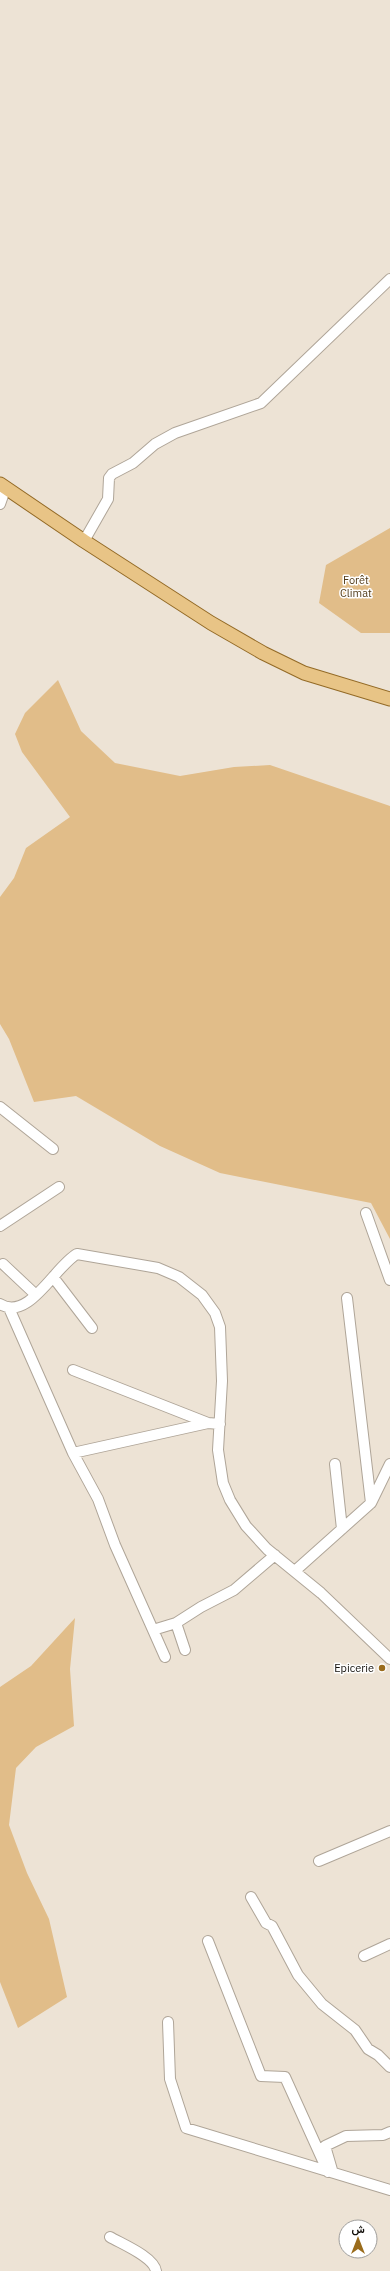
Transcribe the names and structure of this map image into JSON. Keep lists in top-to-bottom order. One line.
{"parks":["Forêt Climat"],"places":["Epicerie"],"north":"top"}
